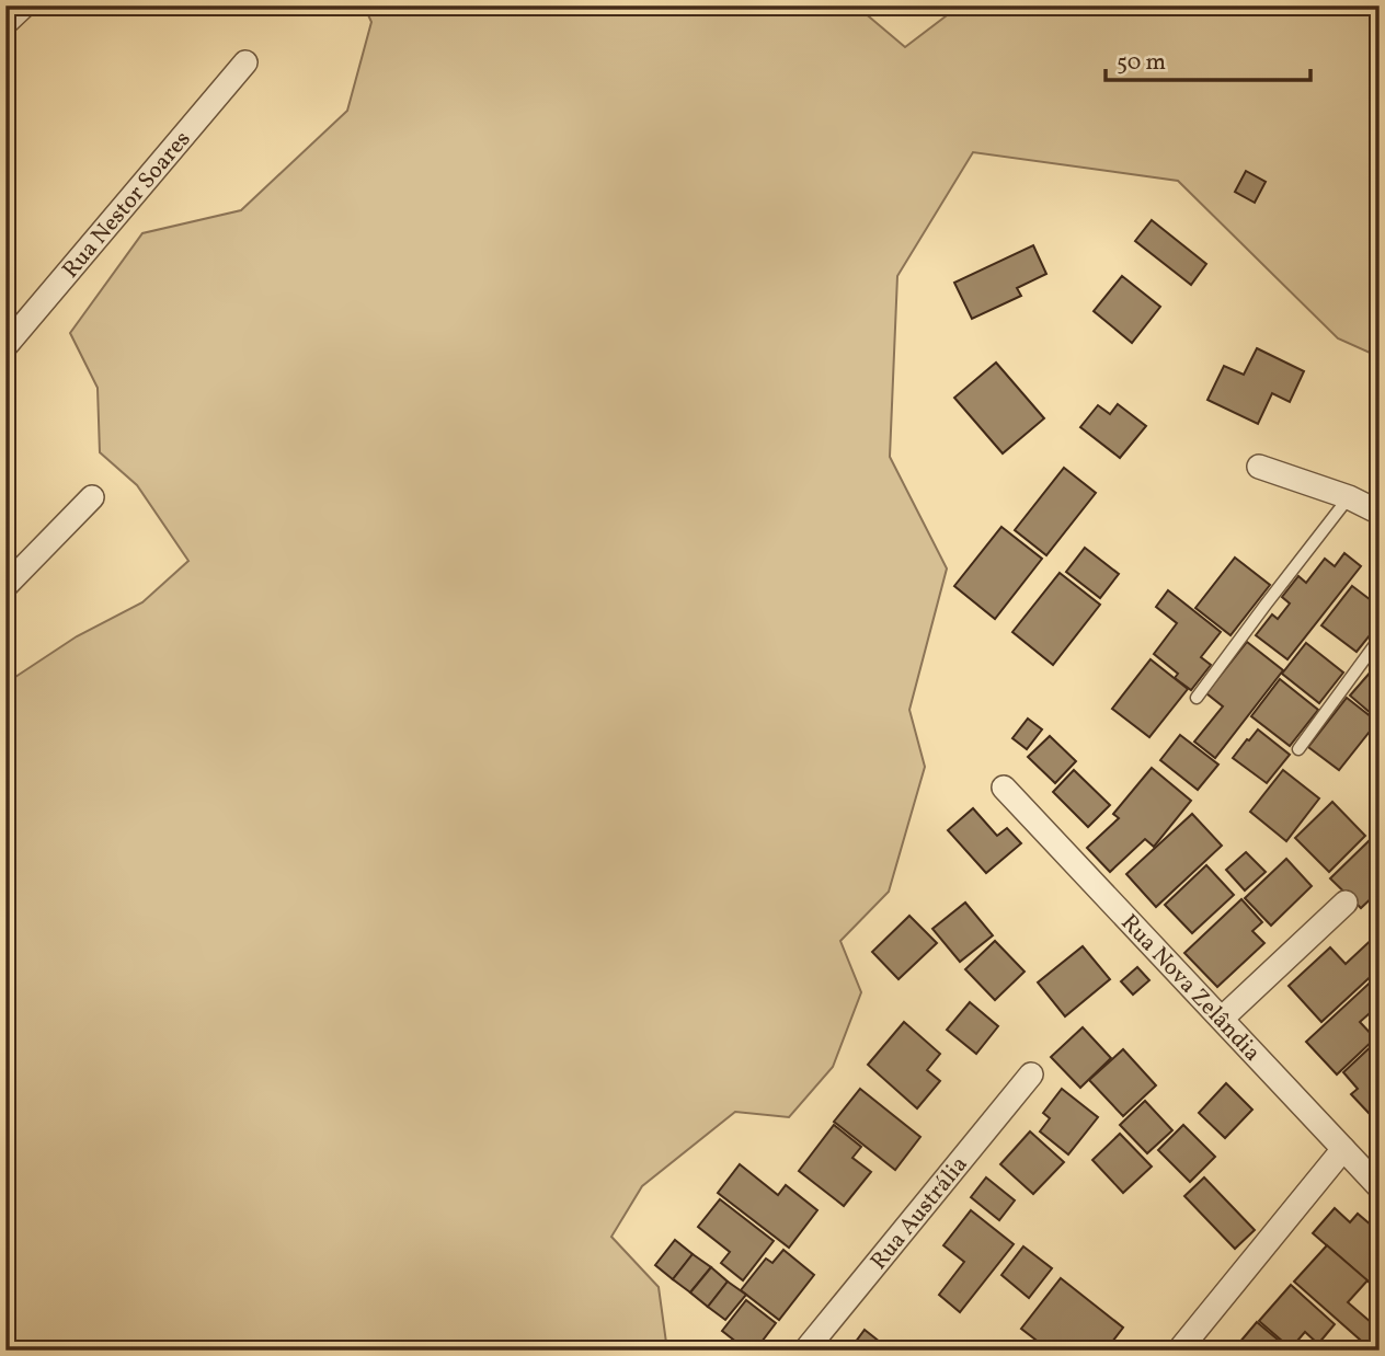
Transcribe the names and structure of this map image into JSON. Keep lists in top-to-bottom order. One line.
{"streets":{"street":["Rua Nestor Soares","Rua Nova Zelândia","Rua Austrália"]},"scale_bar":"50 m"}
